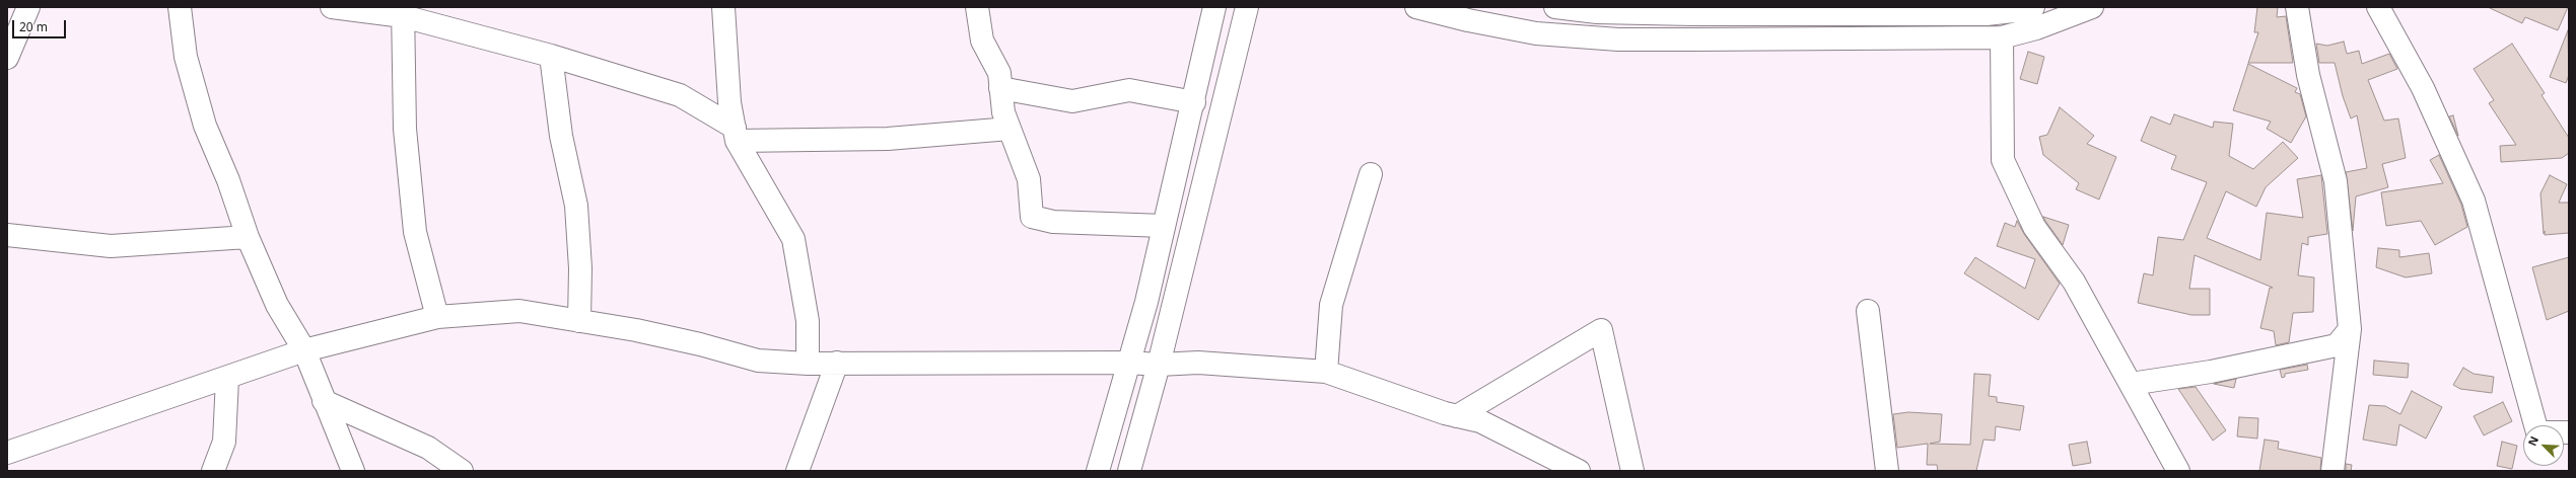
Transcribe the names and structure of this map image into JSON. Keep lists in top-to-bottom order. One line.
{"scale_bar":"20 m","north":"top left"}
